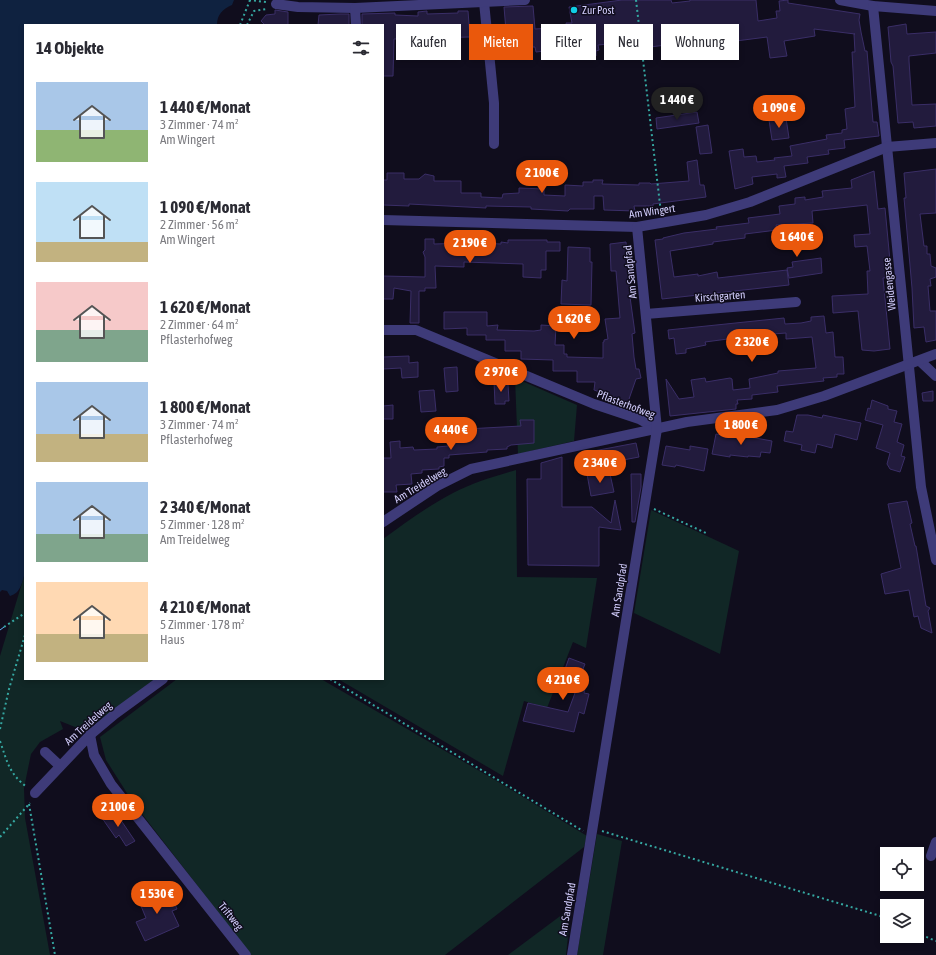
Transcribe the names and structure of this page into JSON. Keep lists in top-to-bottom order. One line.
{"streets":{"street":["Am Wingert","Am Sandpfad","Weidengasse","Kirschgarten","Pflasterhofweg","Am Treidelweg","Triftweg"]},"crossings":[["Am Wingert","Am Sandpfad"],["Am Wingert","Weidengasse"],["Am Sandpfad","Kirschgarten"],["Am Sandpfad","Pflasterhofweg"],["Am Sandpfad","Am Treidelweg"],["Weidengasse","Pflasterhofweg"],["Pflasterhofweg","Am Treidelweg"],["Am Treidelweg","Triftweg"]],"places":["Zur Post"],"page":{"chip":["Kaufen","Mieten","Filter","Neu","Wohnung"],"heading":"14 Objekte","list":[{"name":"1 440 €/Monat","note":"3 Zimmer · 74 m² · Am Wingert"},{"name":"1 090 €/Monat","note":"2 Zimmer · 56 m² · Am Wingert"},{"name":"1 620 €/Monat","note":"2 Zimmer · 64 m² · Pflasterhofweg"},{"name":"1 800 €/Monat","note":"3 Zimmer · 74 m² · Pflasterhofweg"},{"name":"2 340 €/Monat","note":"5 Zimmer · 128 m² · Am Treidelweg"},{"name":"4 210 €/Monat","note":"5 Zimmer · 178 m² · Haus"}],"price":["1 440 €","1 090 €","2 100 €","1 640 €","2 190 €","1 620 €","2 320 €","2 970 €","1 800 €","4 440 €","2 340 €","4 210 €","2 100 €","1 530 €"]}}
